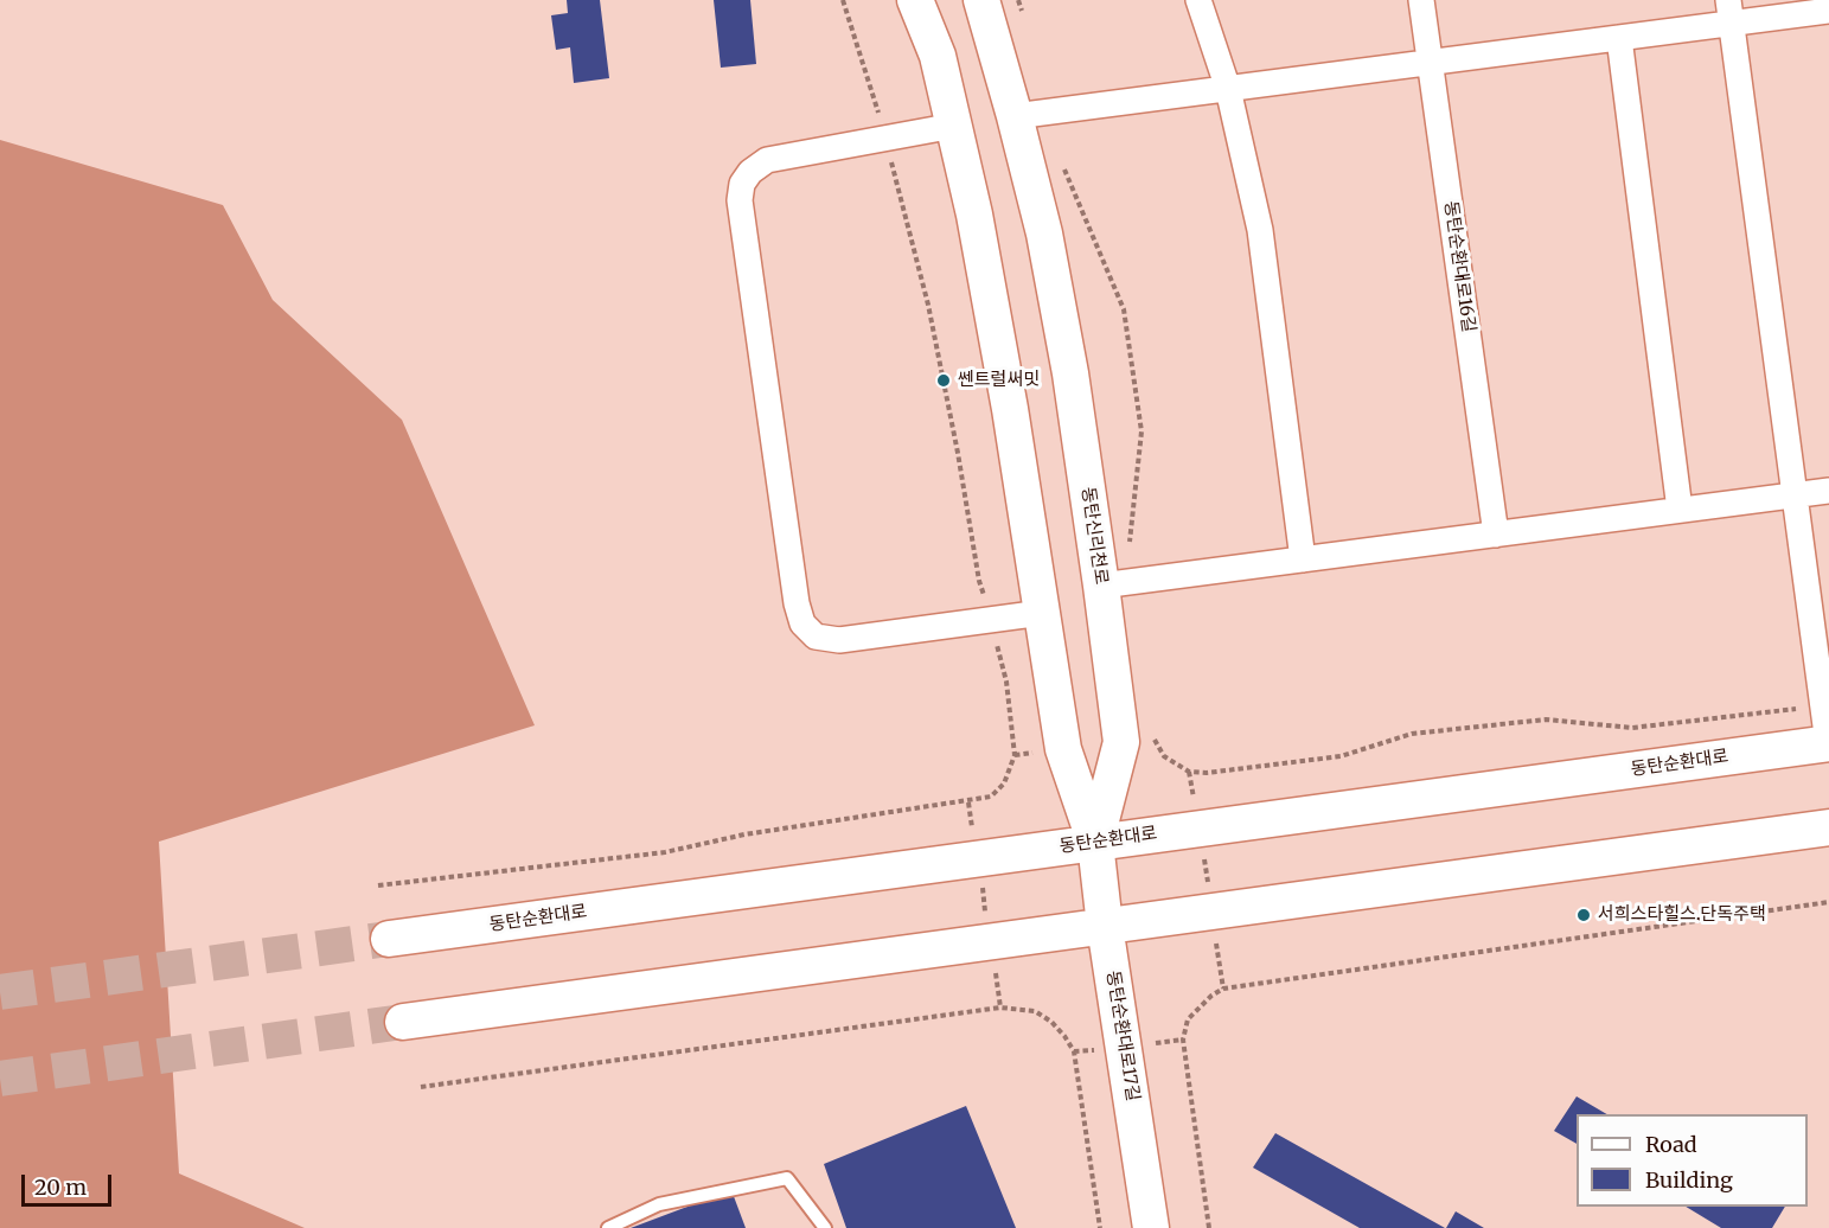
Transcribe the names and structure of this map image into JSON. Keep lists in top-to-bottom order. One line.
{"streets":{"main road":["동탄신리천로","동탄순환대로","동탄순환대로17길"],"street":["동탄순환대로16길"]},"crossings":[["동탄신리천로","동탄순환대로"],["동탄신리천로","동탄순환대로17길"],["동탄순환대로","동탄순환대로17길"]],"places":["쎈트럴써밋","서희스타힐스.단독주택"],"legend":["Road","Building"],"scale_bar":"20 m"}
